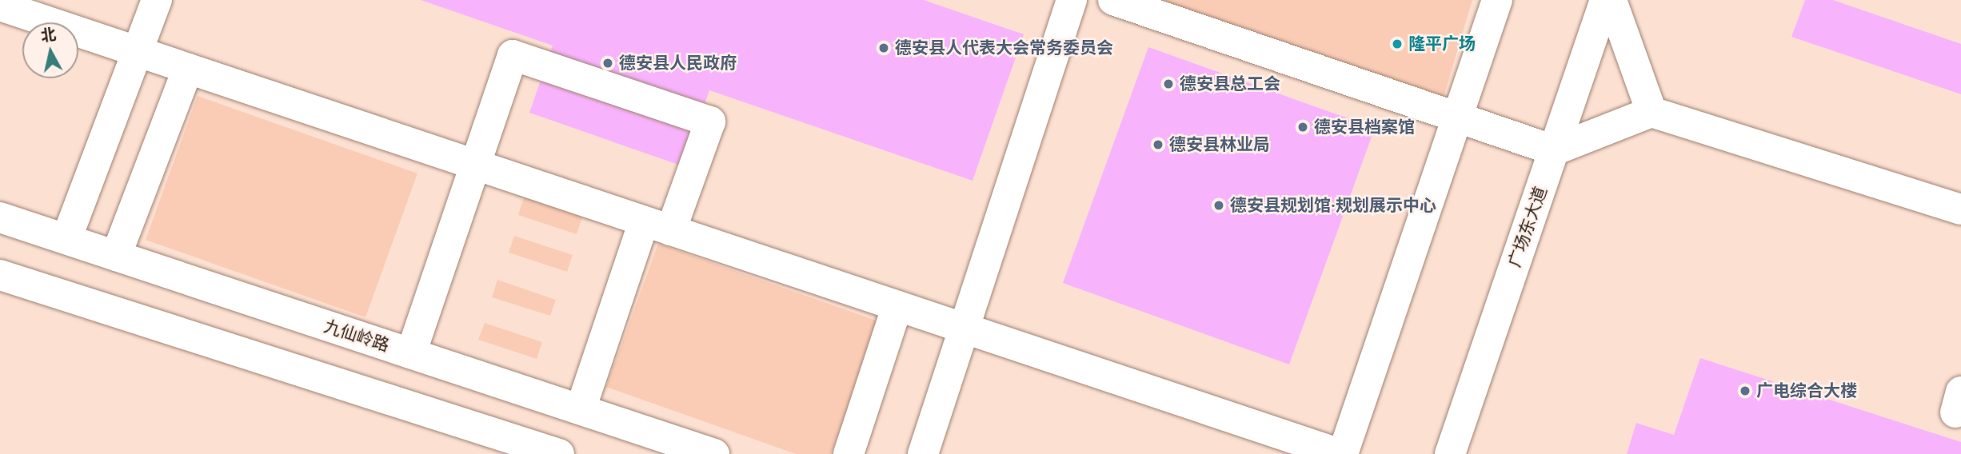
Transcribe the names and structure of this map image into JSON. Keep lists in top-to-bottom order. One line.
{"streets":{"street":["广场东大道","九仙岭路"]},"places":["隆平广场","德安县人代表大会常务委员会","德安县人民政府","德安县总工会","德安县档案馆","德安县林业局","德安县规划馆·规划展示中心","广电综合大楼"],"north":"top"}
